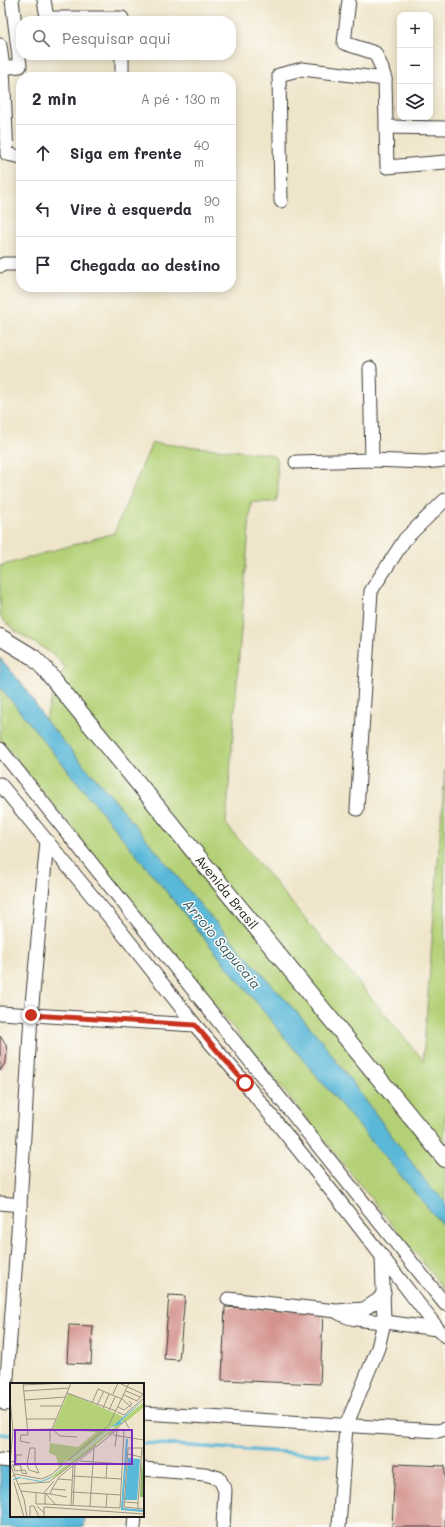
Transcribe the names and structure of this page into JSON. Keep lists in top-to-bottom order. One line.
{"streets":{"main road":["Avenida Brasil"]},"water":["Arroio Sapucaia"],"page":{"map_buttons":["+","−"],"search":"Pesquisar aqui","heading":["2 min","A pé · 130 m"],"list":[["Siga em frente","40 m"],["Vire à esquerda","90 m"],"Chegada ao destino"]}}
